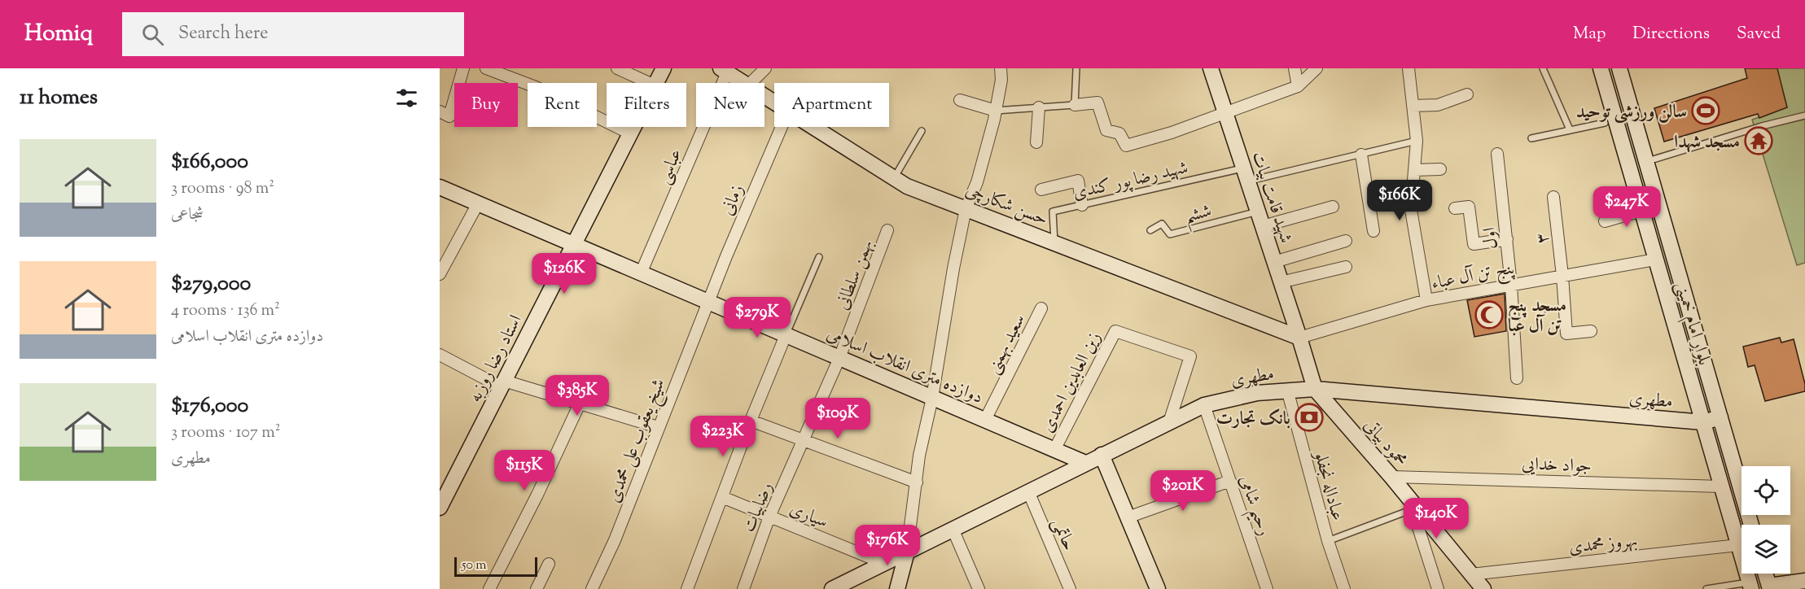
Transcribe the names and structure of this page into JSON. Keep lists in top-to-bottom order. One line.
{"streets":{"main road":["شهید قامت بیات","حسن شکارچی","بلوار امام خمینی","استاد رضا روزبه","دوازده متری انقلاب اسلامی","مطهری","محمود بیاتی"],"street":["عباسی","زمانی","اول","۳","بهمن سلطانی","پنج تن آل عباء","سعید بهمنی","زین العابدین احمدی","شیخ یعقوب علی محمدی","جواد خدایی","عباداله نجفلو","رحیم شامی","رضابیات","سیاری","حاتمی","بهروز محمدی"],"lane":["شهید رضا پور کندی","ششم"]},"crossings":[["عباسی","حسن شکارچی"],["عباسی","دوازده متری انقلاب اسلامی"],["شهید رضا پور کندی","شهید قامت بیات"],["شهید رضا پور کندی","حسن شکارچی"],["شهید قامت بیات","حسن شکارچی"],["شهید قامت بیات","ششم"],["شهید قامت بیات","پنج تن آل عباء"],["شهید قامت بیات","مطهری"],["شهید قامت بیات","محمود بیاتی"],["زمانی","دوازده متری انقلاب اسلامی"],["زمانی","شیخ یعقوب علی محمدی"],["حسن شکارچی","پنج تن آل عباء"],["اول","پنج تن آل عباء"],["۳","پنج تن آل عباء"],["بهمن سلطانی","دوازده متری انقلاب اسلامی"],["بهمن سلطانی","رضابیات"],["پنج تن آل عباء","بلوار امام خمینی"],["بلوار امام خمینی","مطهری"],["بلوار امام خمینی","جواد خدایی"],["بلوار امام خمینی","بهروز محمدی"],["سعید بهمنی","دوازده متری انقلاب اسلامی"],["استاد رضا روزبه","دوازده متری انقلاب اسلامی"],["دوازده متری انقلاب اسلامی","مطهری"],["دوازده متری انقلاب اسلامی","زین العابدین احمدی"],["دوازده متری انقلاب اسلامی","شیخ یعقوب علی محمدی"],["دوازده متری انقلاب اسلامی","رضابیات"],["مطهری","زین العابدین احمدی"],["مطهری","محمود بیاتی"],["مطهری","عباداله نجفلو"],["مطهری","رحیم شامی"],["مطهری","سیاری"],["مطهری","حاتمی"],["محمود بیاتی","جواد خدایی"],["محمود بیاتی","بهروز محمدی"],["رضابیات","سیاری"]],"places":{"sports":["سالن ورزشی توحید"],"temple":["مسجد شهدا"],"mosque":["مسجد پنج تن آل عبا"],"bank":["بانک تجارت"]},"scale_bar":"50 m","page":{"header":"Homiq","search":"Search here","nav":["Map","Directions","Saved"],"heading":"11 homes","chip":["Buy","Rent","Filters","New","Apartment"],"list":[{"name":"$166,000","note":"3 rooms · 98 m² · شجاعی"},{"name":"$279,000","note":"4 rooms · 136 m² · دوازده متری انقلاب اسلامی"},{"name":"$176,000","note":"3 rooms · 107 m² · مطهری"}],"price":["$166K","$247K","$126K","$279K","$385K","$109K","$223K","$115K","$201K","$140K","$176K"],"scale":"50 m"}}
